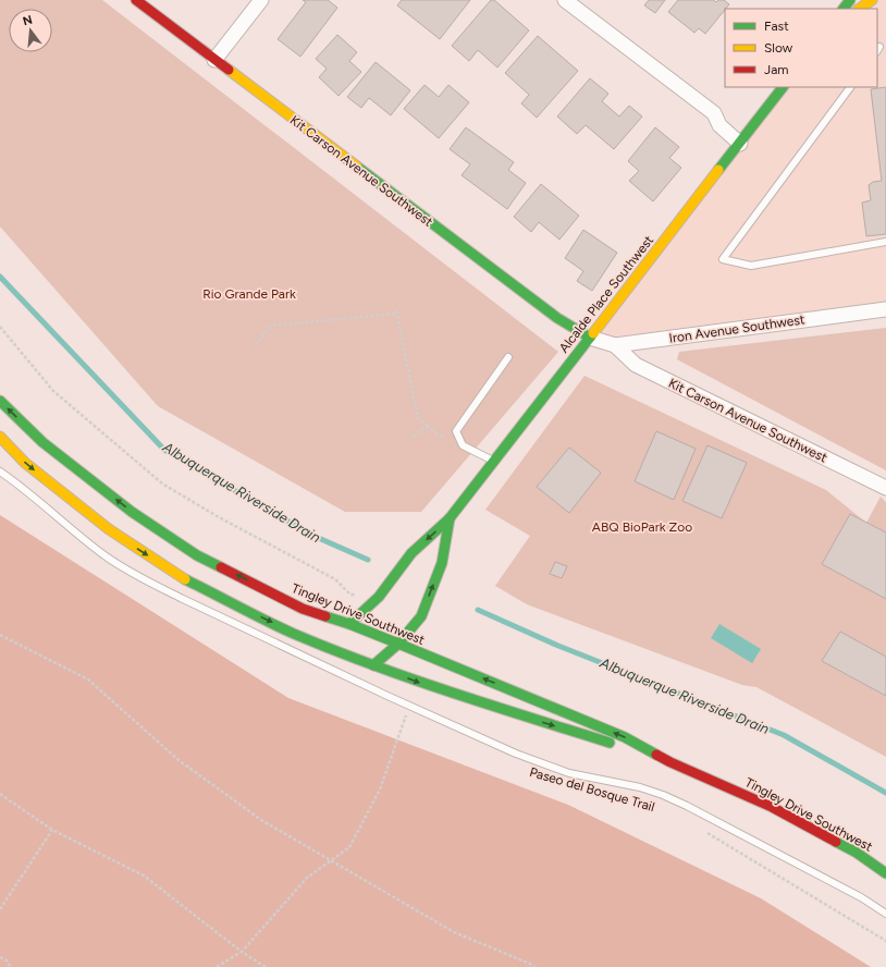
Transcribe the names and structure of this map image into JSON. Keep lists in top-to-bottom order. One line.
{"streets":{"street":["Kit Carson Avenue Southwest","Alcalde Place Southwest","Iron Avenue Southwest","Tingley Drive Southwest"]},"crossings":[["Kit Carson Avenue Southwest","Alcalde Place Southwest"],["Kit Carson Avenue Southwest","Iron Avenue Southwest"],["Alcalde Place Southwest","Iron Avenue Southwest"],["Alcalde Place Southwest","Tingley Drive Southwest"]],"water":["Albuquerque Riverside Drain"],"parks":["Rio Grande Park","ABQ BioPark Zoo"],"legend":["Fast","Slow","Jam"],"north":"top"}
